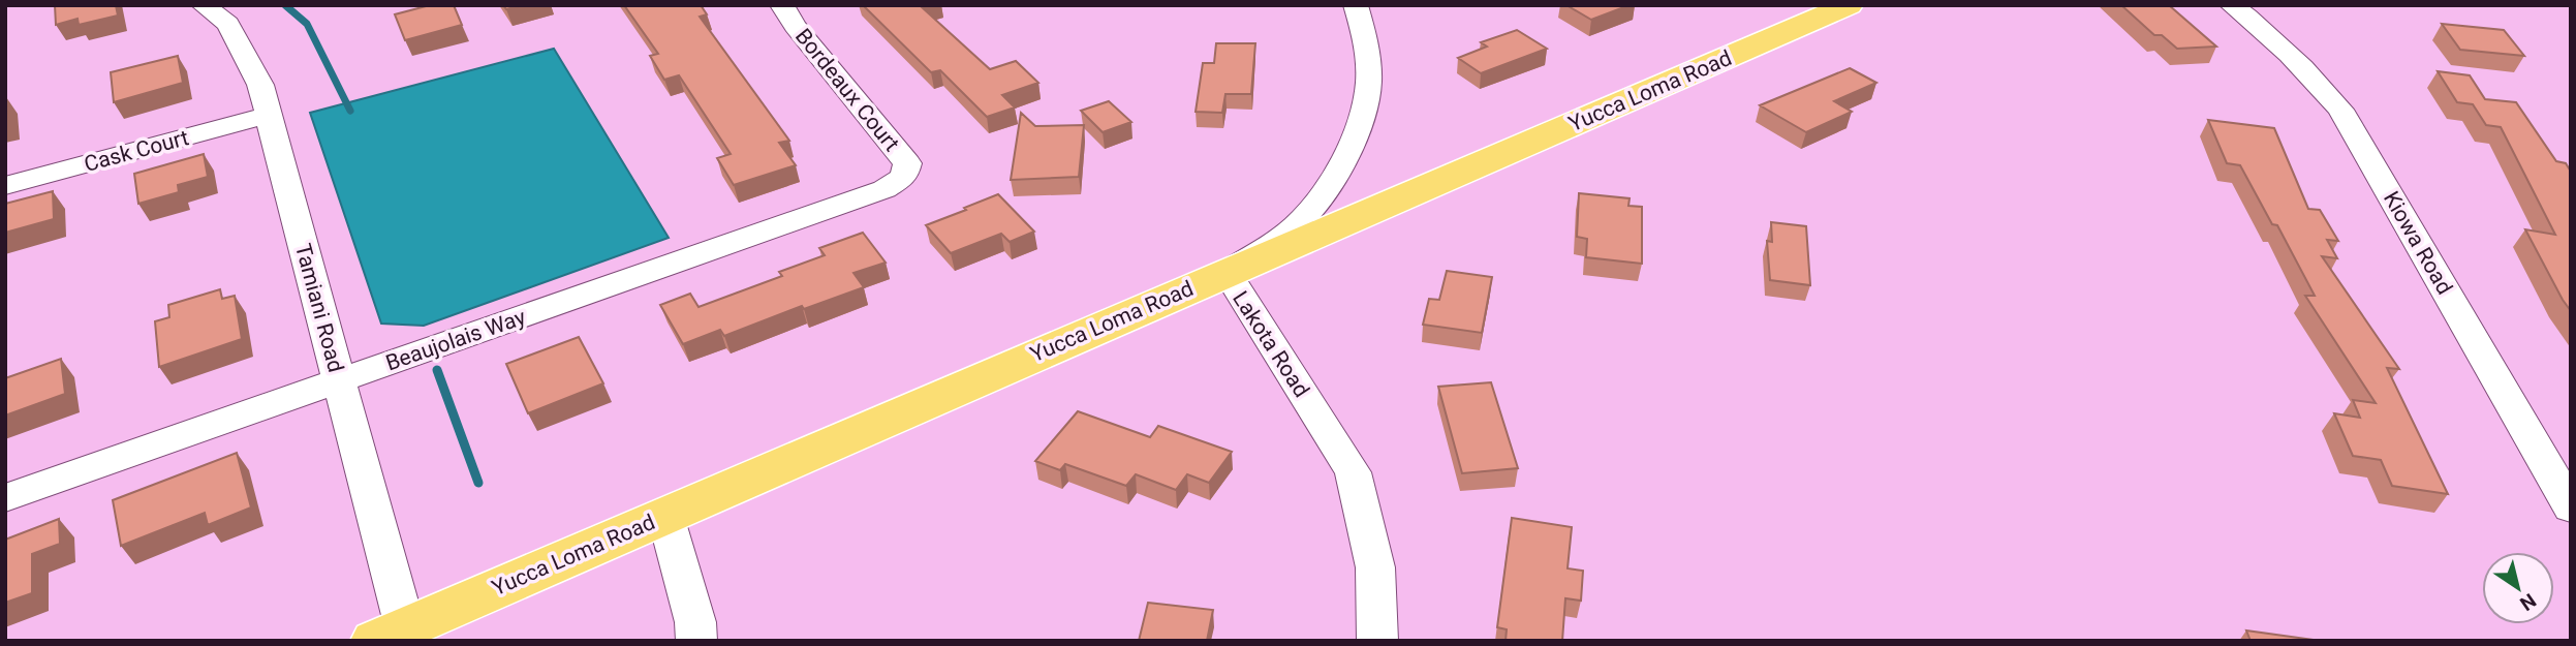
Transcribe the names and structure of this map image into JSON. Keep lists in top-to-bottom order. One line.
{"streets":{"main road":["Yucca Loma Road"],"street":["Bordeaux Court","Cask Court","Kiowa Road","Tamiani Road","Beaujolais Way","Lakota Road"]},"crossings":[["Bordeaux Court","Beaujolais Way"],["Yucca Loma Road","Tamiani Road"],["Yucca Loma Road","Lakota Road"],["Cask Court","Tamiani Road"],["Tamiani Road","Beaujolais Way"]],"north":"bottom right"}
